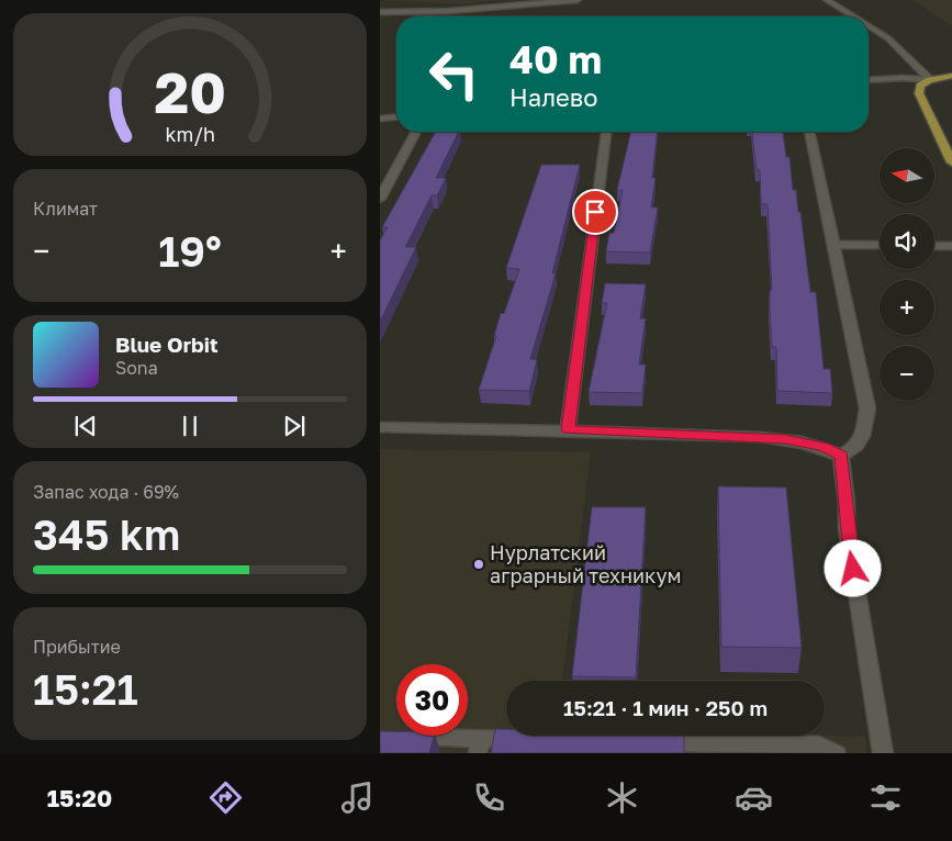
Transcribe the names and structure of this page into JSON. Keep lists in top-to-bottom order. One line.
{"places":["Нурлатский аграрный техникум"],"north":"left","page":{"turn":["40 m","Налево"],"map_buttons":["+","−"],"tile":["Климат",["Запас хода · 69%","345 km"],["Прибытие","15:21"]],"heat":["−","19°","+"],"song":["Blue Orbit","Sona"],"limit":"30","trip":"15:21 · 1 мин · 250 m","tabs":"15:20","gauge":["20","km/h"]}}
